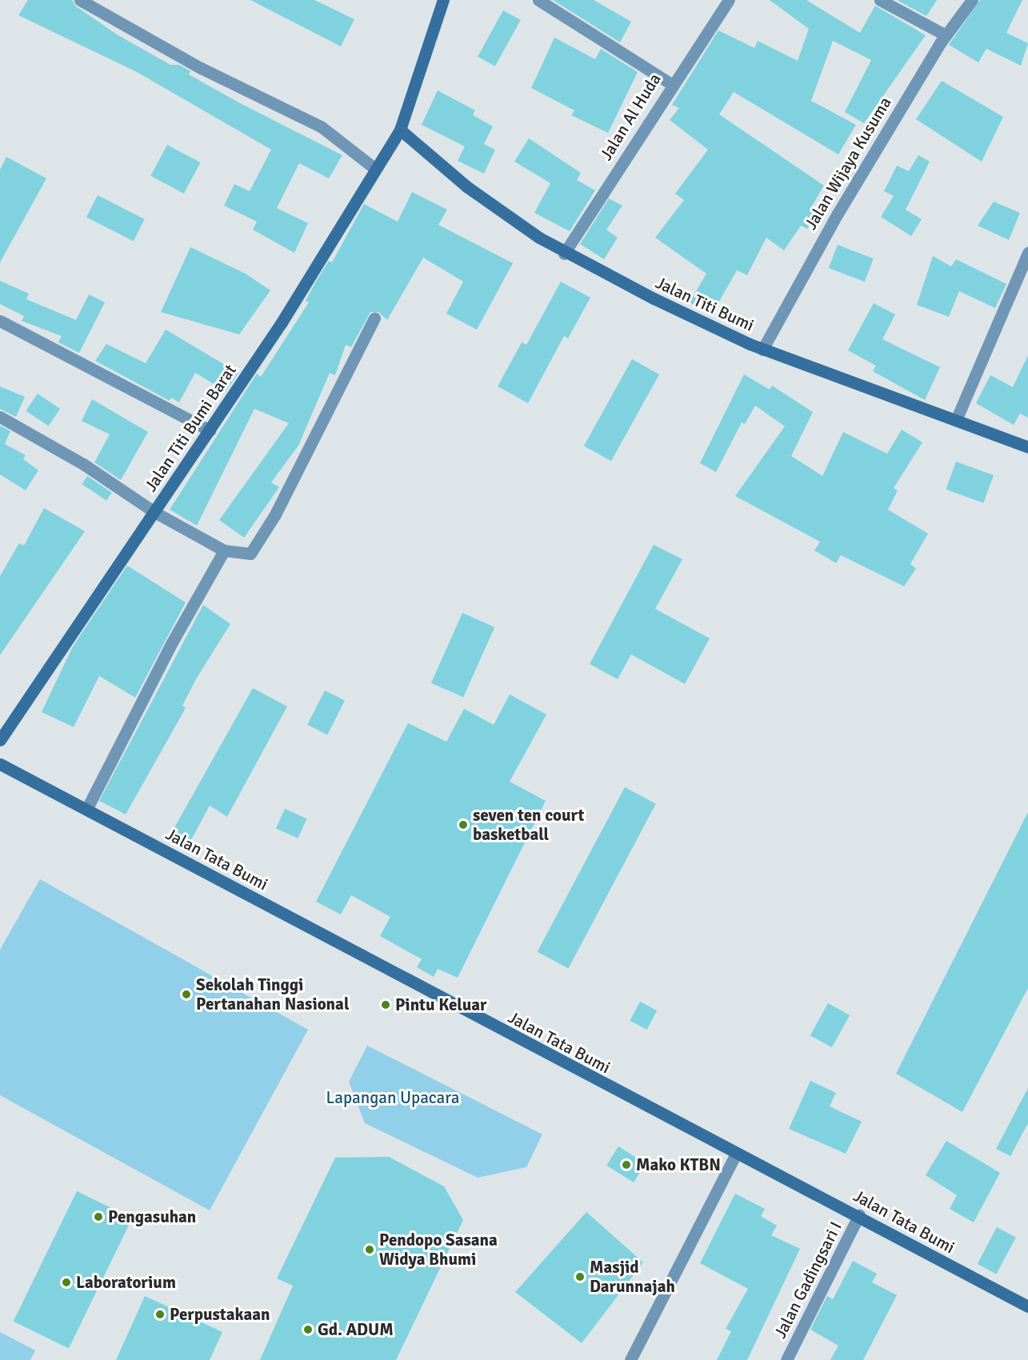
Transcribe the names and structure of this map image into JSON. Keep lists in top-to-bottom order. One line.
{"streets":{"street":["Jalan Al Huda","Jalan Wijaya Kusuma","Jalan Titi Bumi","Jalan Titi Bumi Barat","Jalan Tata Bumi","Jalan Gadingsari I"]},"crossings":[["Jalan Al Huda","Jalan Titi Bumi"],["Jalan Wijaya Kusuma","Jalan Titi Bumi"],["Jalan Titi Bumi","Jalan Titi Bumi Barat"],["Jalan Tata Bumi","Jalan Gadingsari I"]],"parks":["Lapangan Upacara"],"places":["seven ten court basketball","Sekolah Tinggi Pertanahan Nasional","Pintu Keluar","Mako KTBN","Pengasuhan","Pendopo Sasana Widya Bhumi","Masjid Darunnajah","Laboratorium","Perpustakaan","Gd. ADUM"]}
